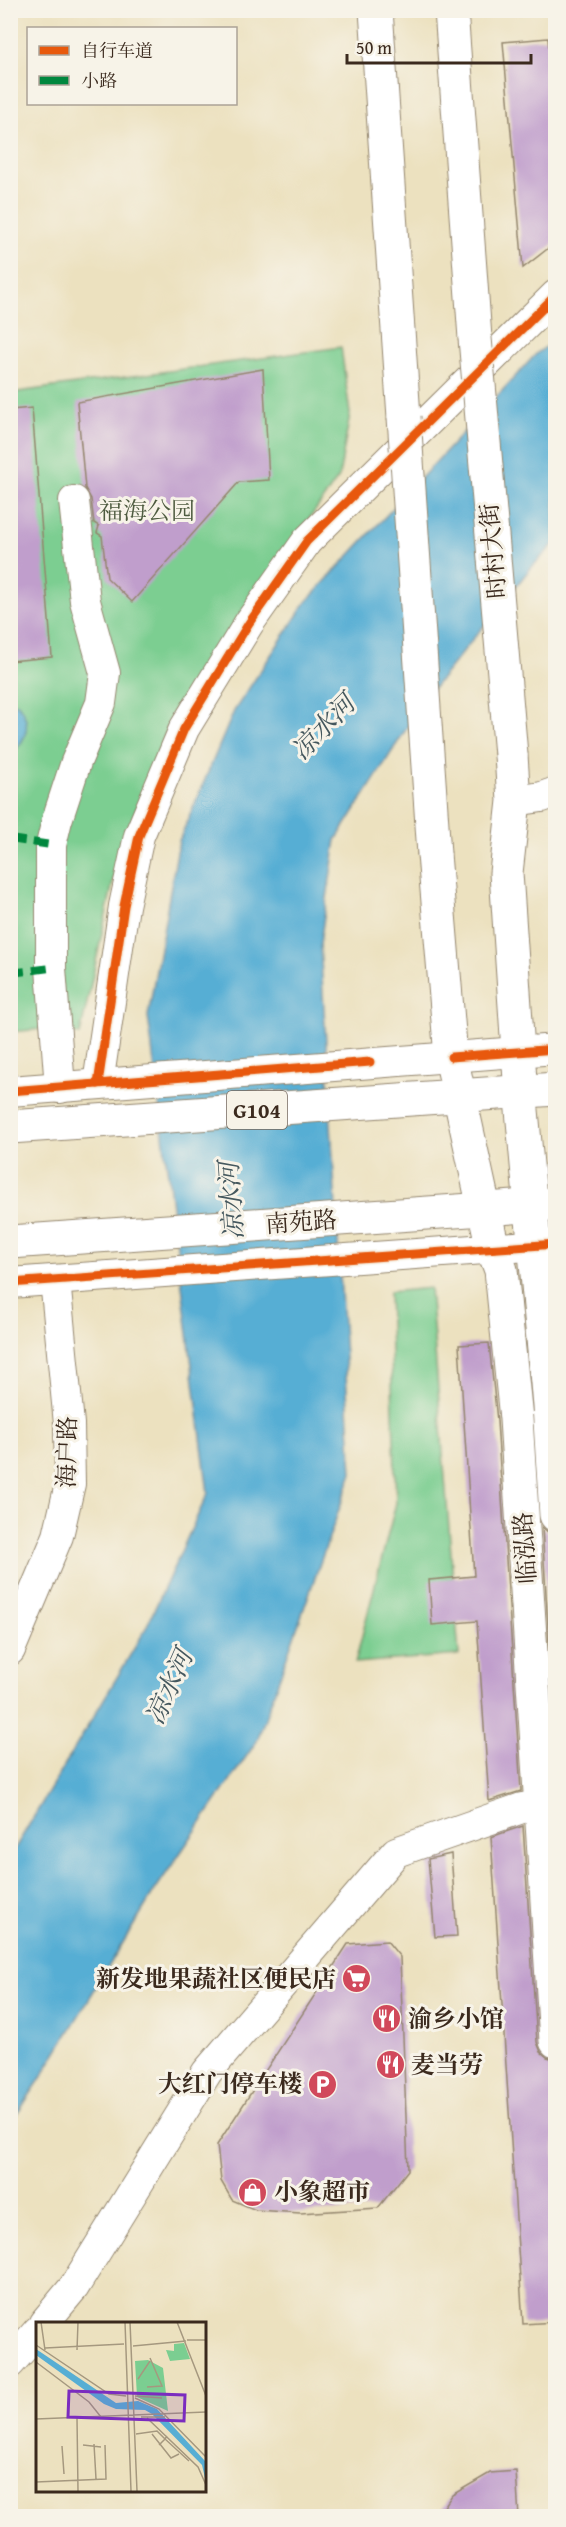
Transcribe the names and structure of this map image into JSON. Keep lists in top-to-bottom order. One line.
{"streets":{"main road":["时村大街","G104","南苑路","临泓路"],"street":["海户路"]},"crossings":[["时村大街","G104"],["时村大街","临泓路"],["G104","临泓路"],["南苑路","临泓路"]],"water":["凉水河"],"parks":["福海公园"],"places":{"supermarket":["新发地果蔬社区便民店"],"restaurant":["渝乡小馆","麦当劳"],"parking":["大红门停车楼"],"shop":["小象超市"]},"legend":["自行车道","小路"],"scale_bar":"50 m"}
